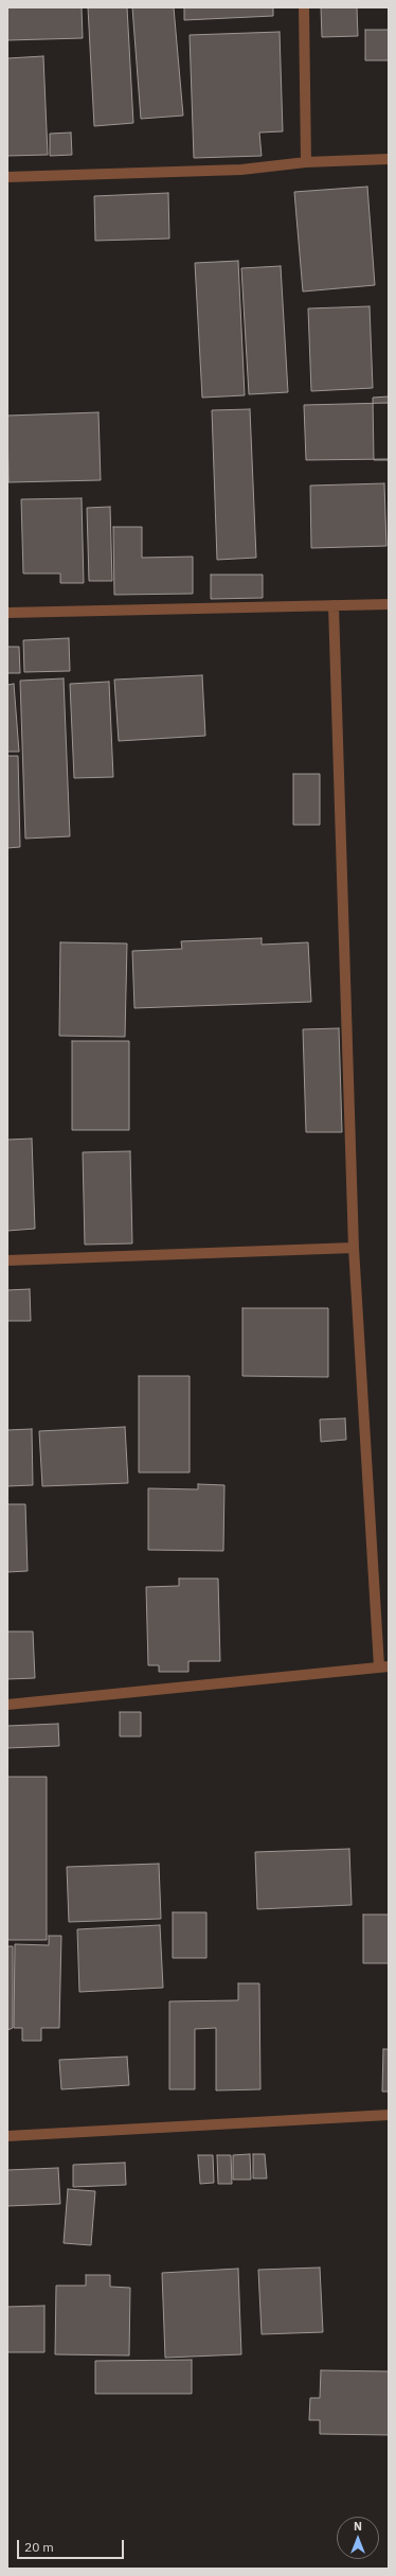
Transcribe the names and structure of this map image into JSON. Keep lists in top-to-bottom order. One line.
{"scale_bar":"20 m","north":"top"}
